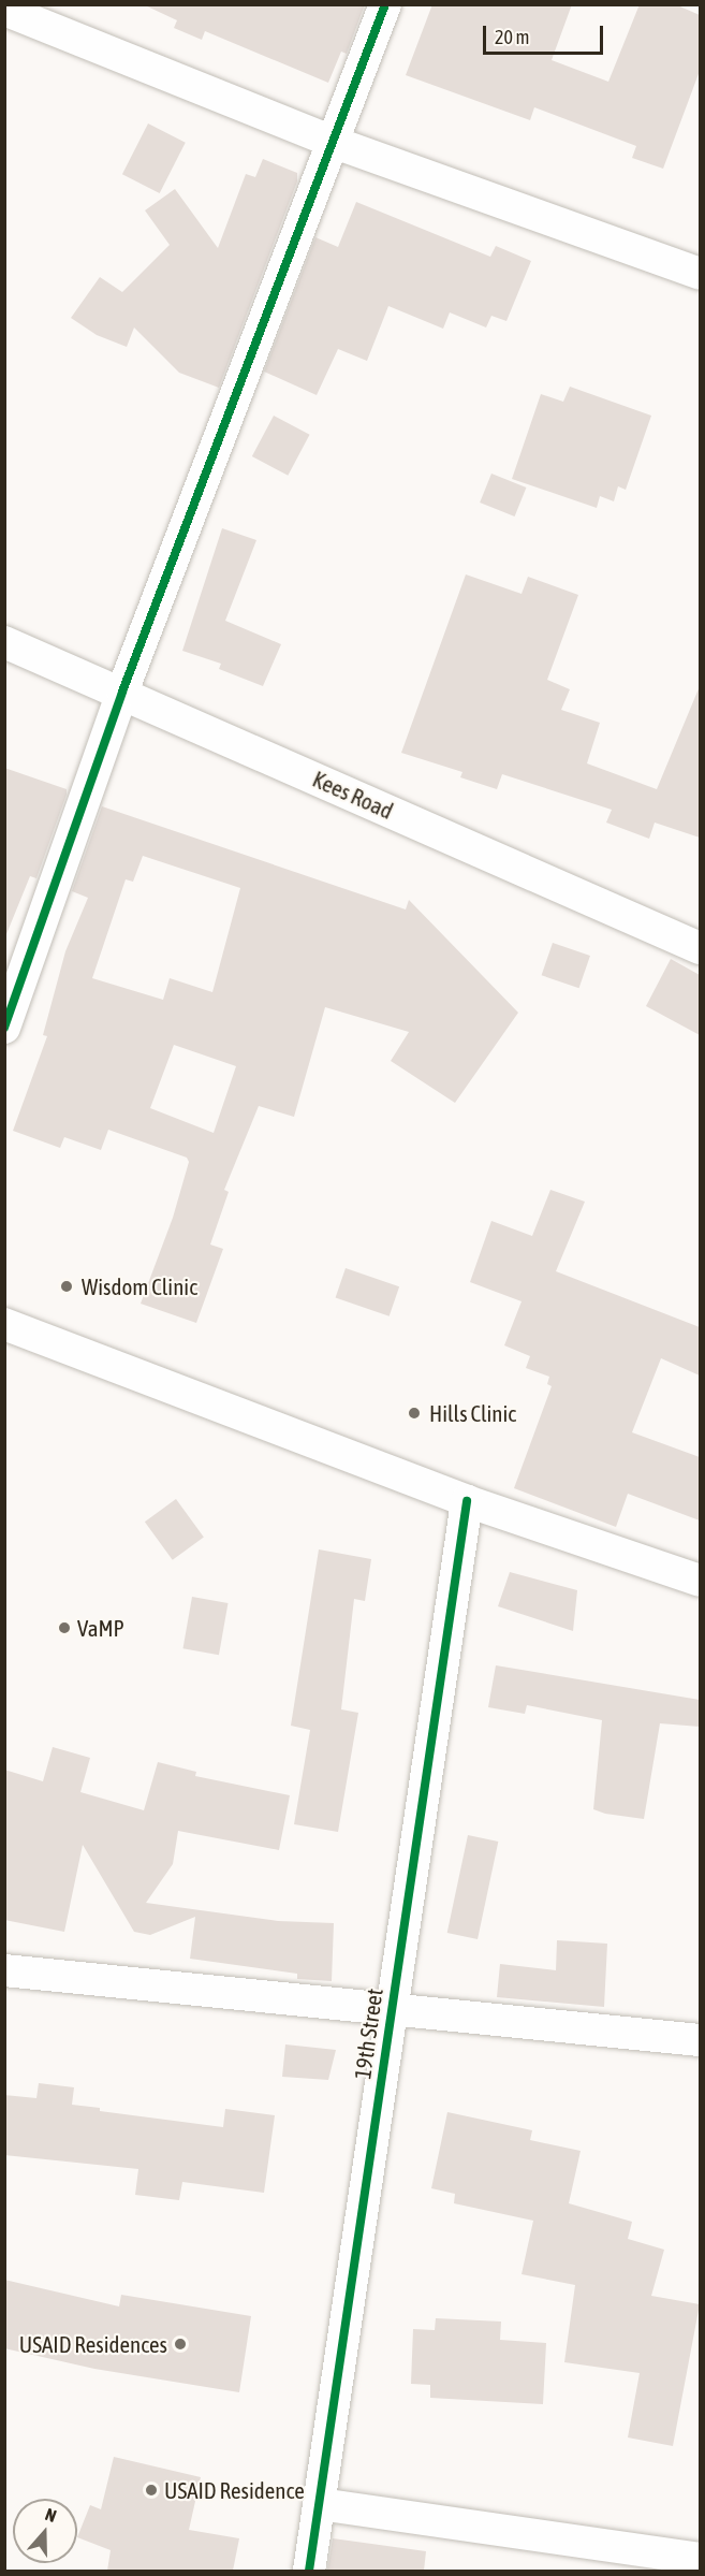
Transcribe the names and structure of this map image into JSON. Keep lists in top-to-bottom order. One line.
{"streets":{"street":["Kees Road","19th Street"]},"places":["Wisdom Clinic","Hills Clinic","VaMP","USAID Residences","USAID Residence"],"scale_bar":"20 m","north":"top"}
